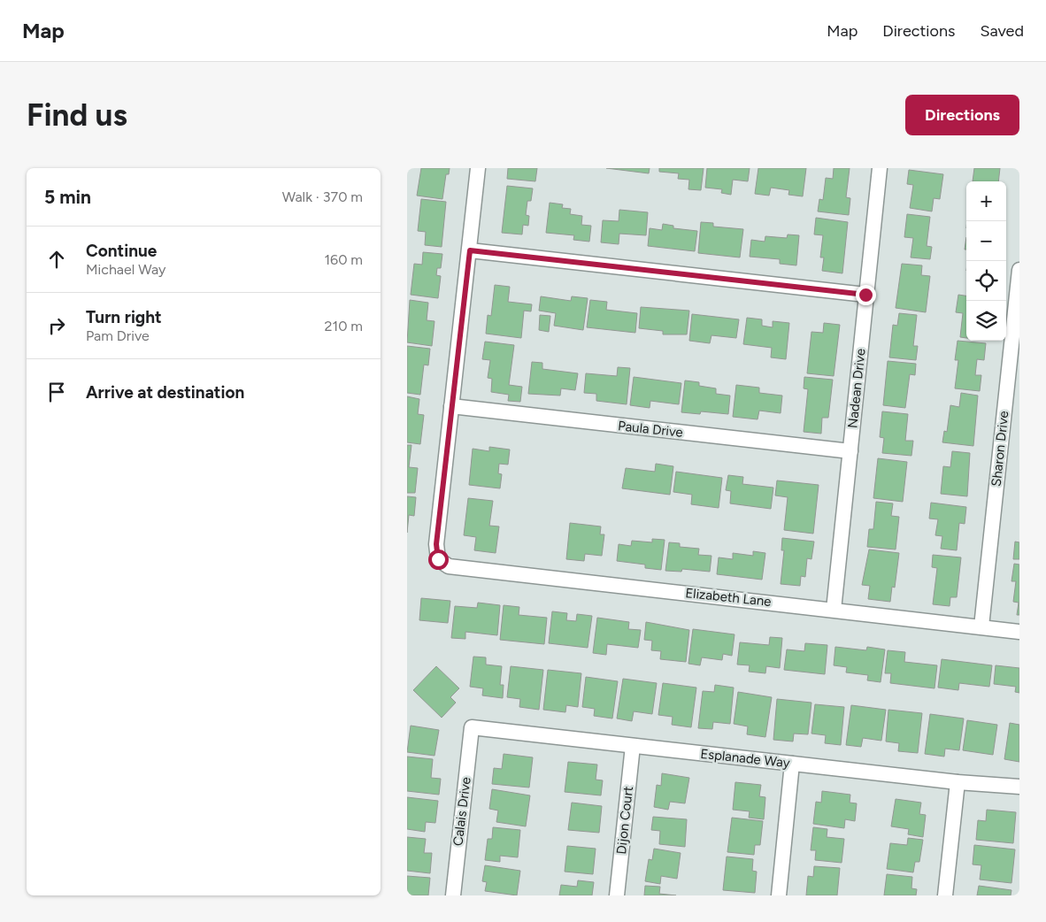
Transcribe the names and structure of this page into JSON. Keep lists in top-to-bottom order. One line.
{"streets":{"street":["Nadean Drive","Paula Drive","Sharon Drive","Elizabeth Lane","Esplanade Way","Calais Drive","Dijon Court"]},"crossings":[["Nadean Drive","Paula Drive"],["Nadean Drive","Elizabeth Lane"],["Paula Drive","Elizabeth Lane"],["Sharon Drive","Elizabeth Lane"],["Esplanade Way","Calais Drive"],["Esplanade Way","Dijon Court"]],"page":{"header":"Map","nav":["Map","Directions","Saved"],"buttons":"Directions","title":"Find us","heading":["5 min","Walk · 370 m"],"map_buttons":["+","−"],"list":[["Continue","Michael Way","160 m"],["Turn right","Pam Drive","210 m"],"Arrive at destination"]}}
